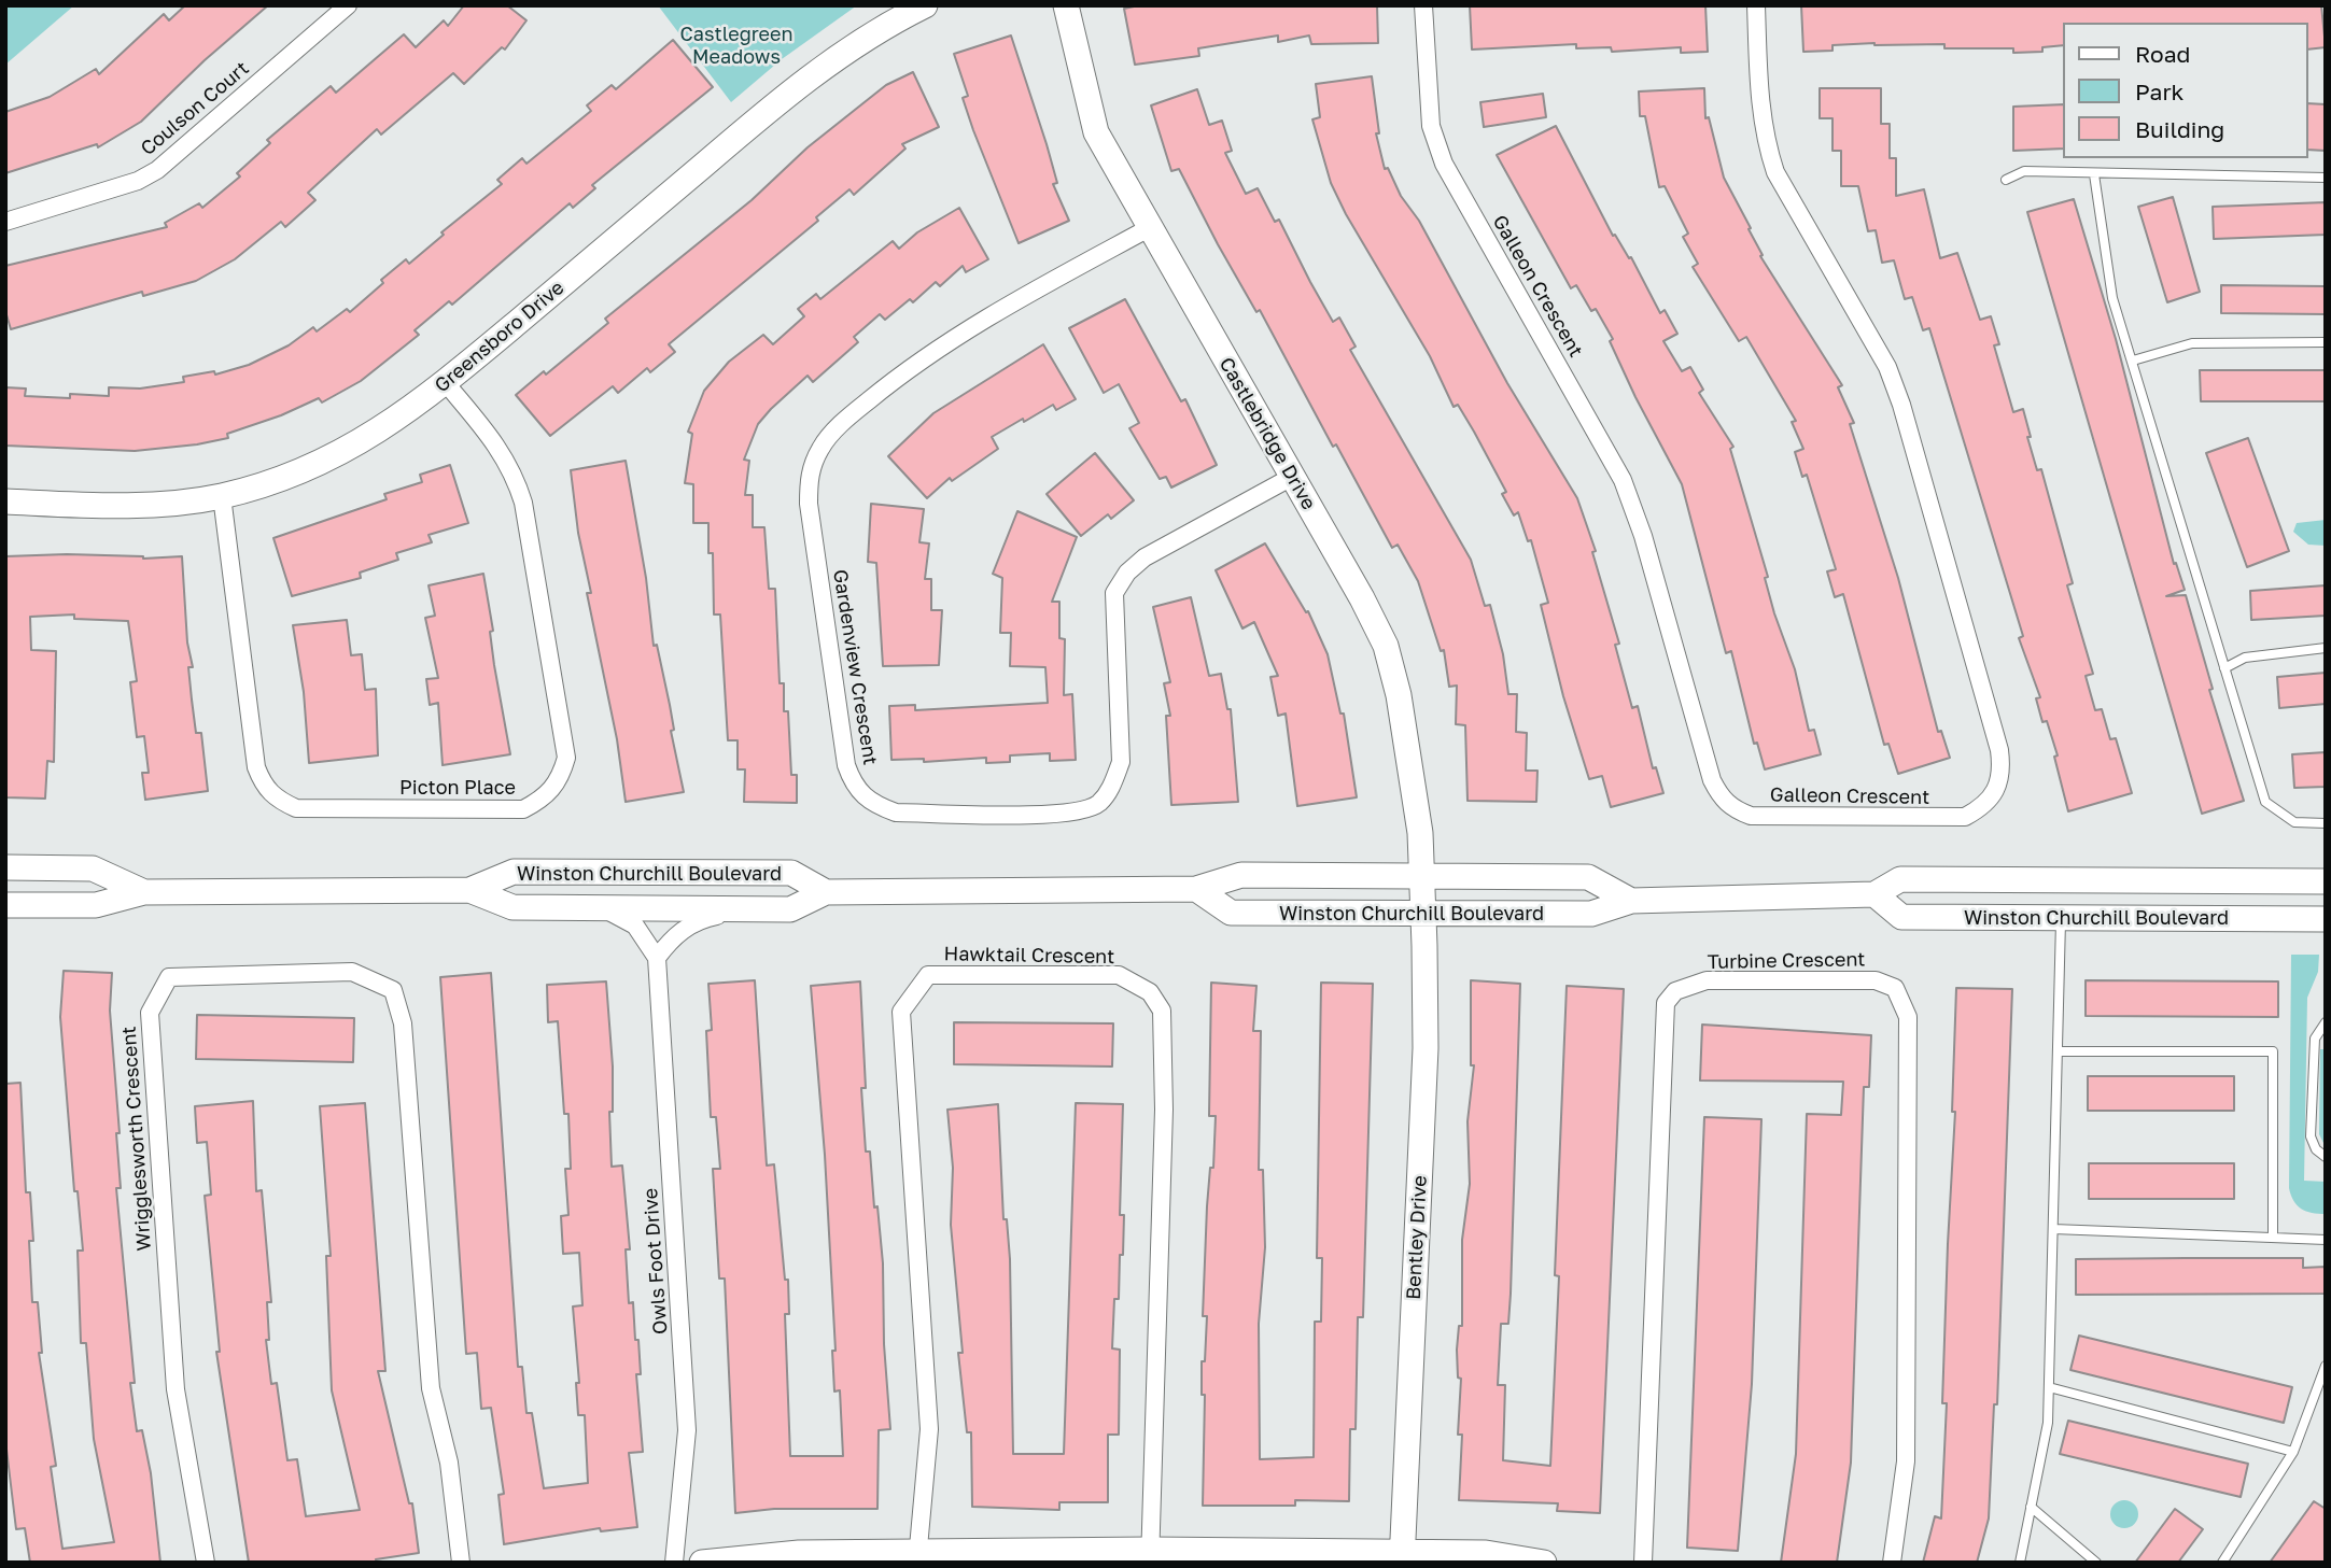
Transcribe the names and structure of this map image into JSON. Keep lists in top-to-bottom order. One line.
{"streets":{"main road":["Greensboro Drive","Castlebridge Drive","Winston Churchill Boulevard","Bentley Drive"],"street":["Coulson Court","Galleon Crescent","Gardenview Crescent","Picton Place","Hawktail Crescent","Turbine Crescent","Wrigglesworth Crescent","Owls Foot Drive"]},"crossings":[["Greensboro Drive","Picton Place"],["Castlebridge Drive","Gardenview Crescent"],["Castlebridge Drive","Winston Churchill Boulevard"],["Castlebridge Drive","Bentley Drive"],["Winston Churchill Boulevard","Bentley Drive"]],"parks":["Castlegreen Meadows"],"legend":["Road","Park","Building"]}
